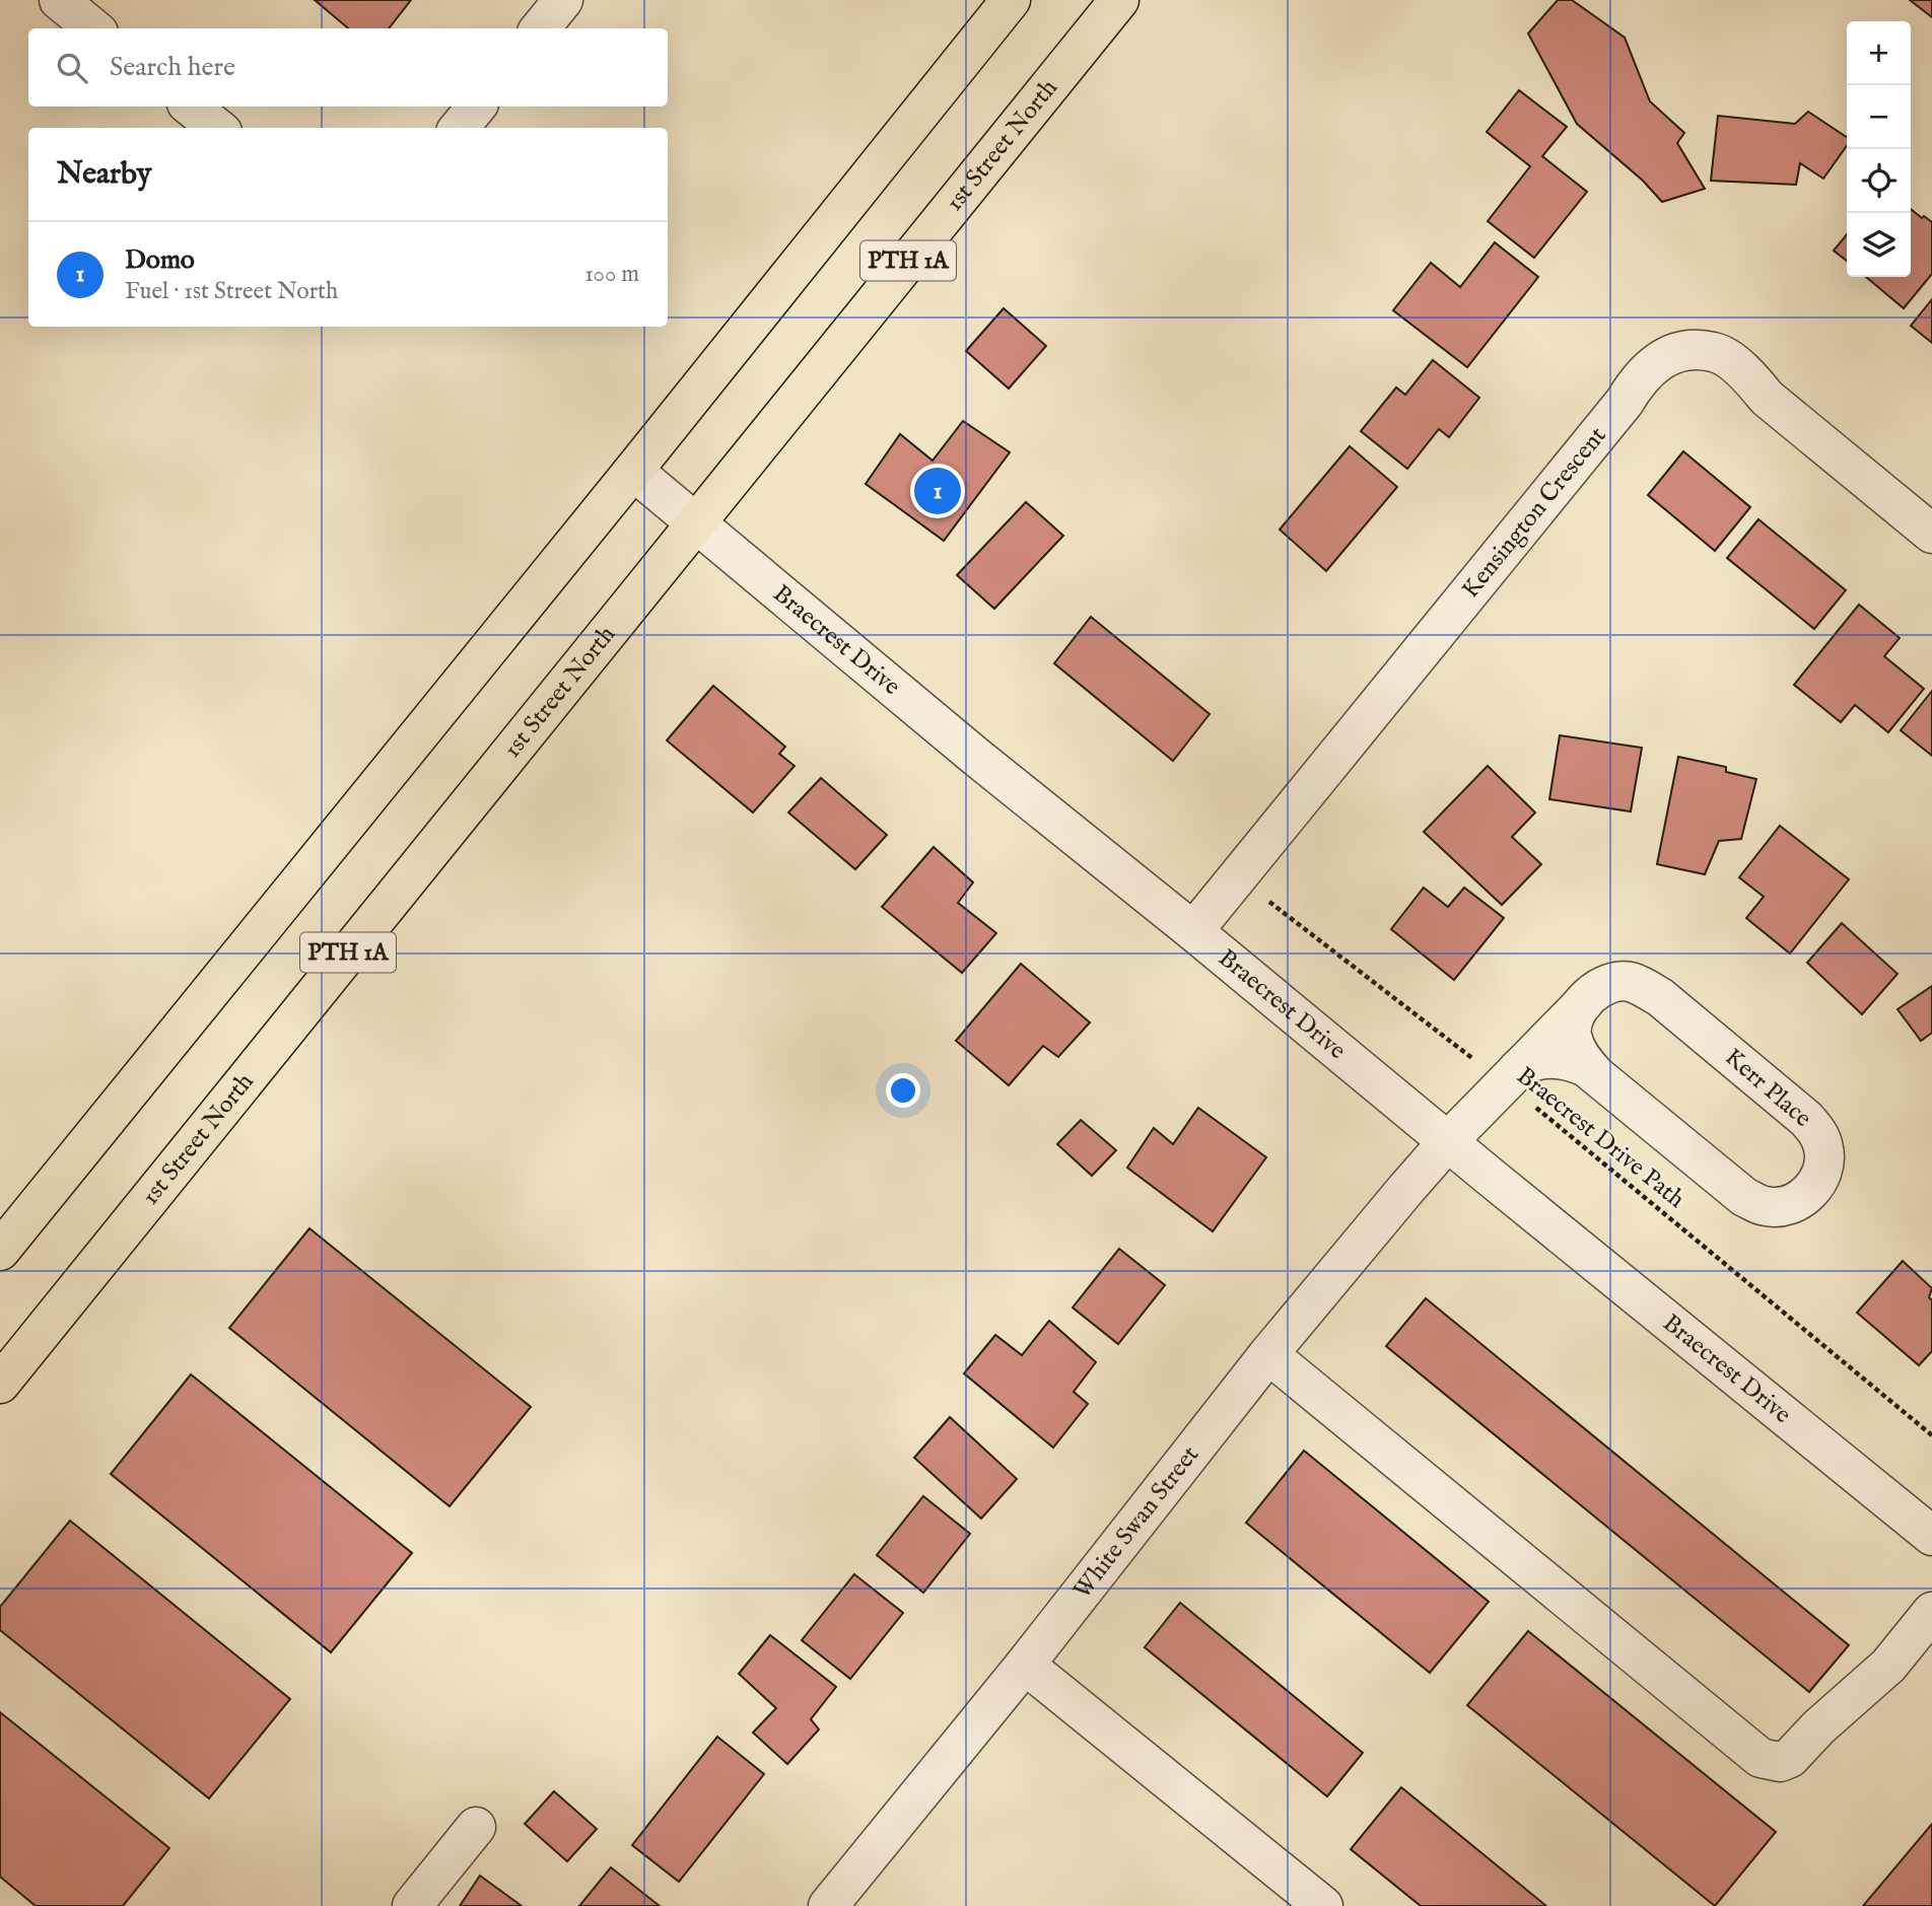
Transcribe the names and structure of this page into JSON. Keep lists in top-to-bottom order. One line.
{"streets":{"main road":["1st Street North","PTH 1A"],"street":["Kensington Crescent","Braecrest Drive","Kerr Place","White Swan Street"],"path":["Braecrest Drive Path"]},"crossings":[["1st Street North","Braecrest Drive"],["PTH 1A","Braecrest Drive"],["Kensington Crescent","Braecrest Drive"],["Kensington Crescent","Braecrest Drive Path"],["Braecrest Drive","Kerr Place"],["Braecrest Drive","White Swan Street"],["Kerr Place","Braecrest Drive Path"],["Kerr Place","White Swan Street"]],"page":{"map_buttons":["+","−"],"search":"Search here","heading":"Nearby","list":[{"mark":"1","name":"Domo","note":"Fuel · 1st Street North","value":"100 m"}],"pins":"1"}}
